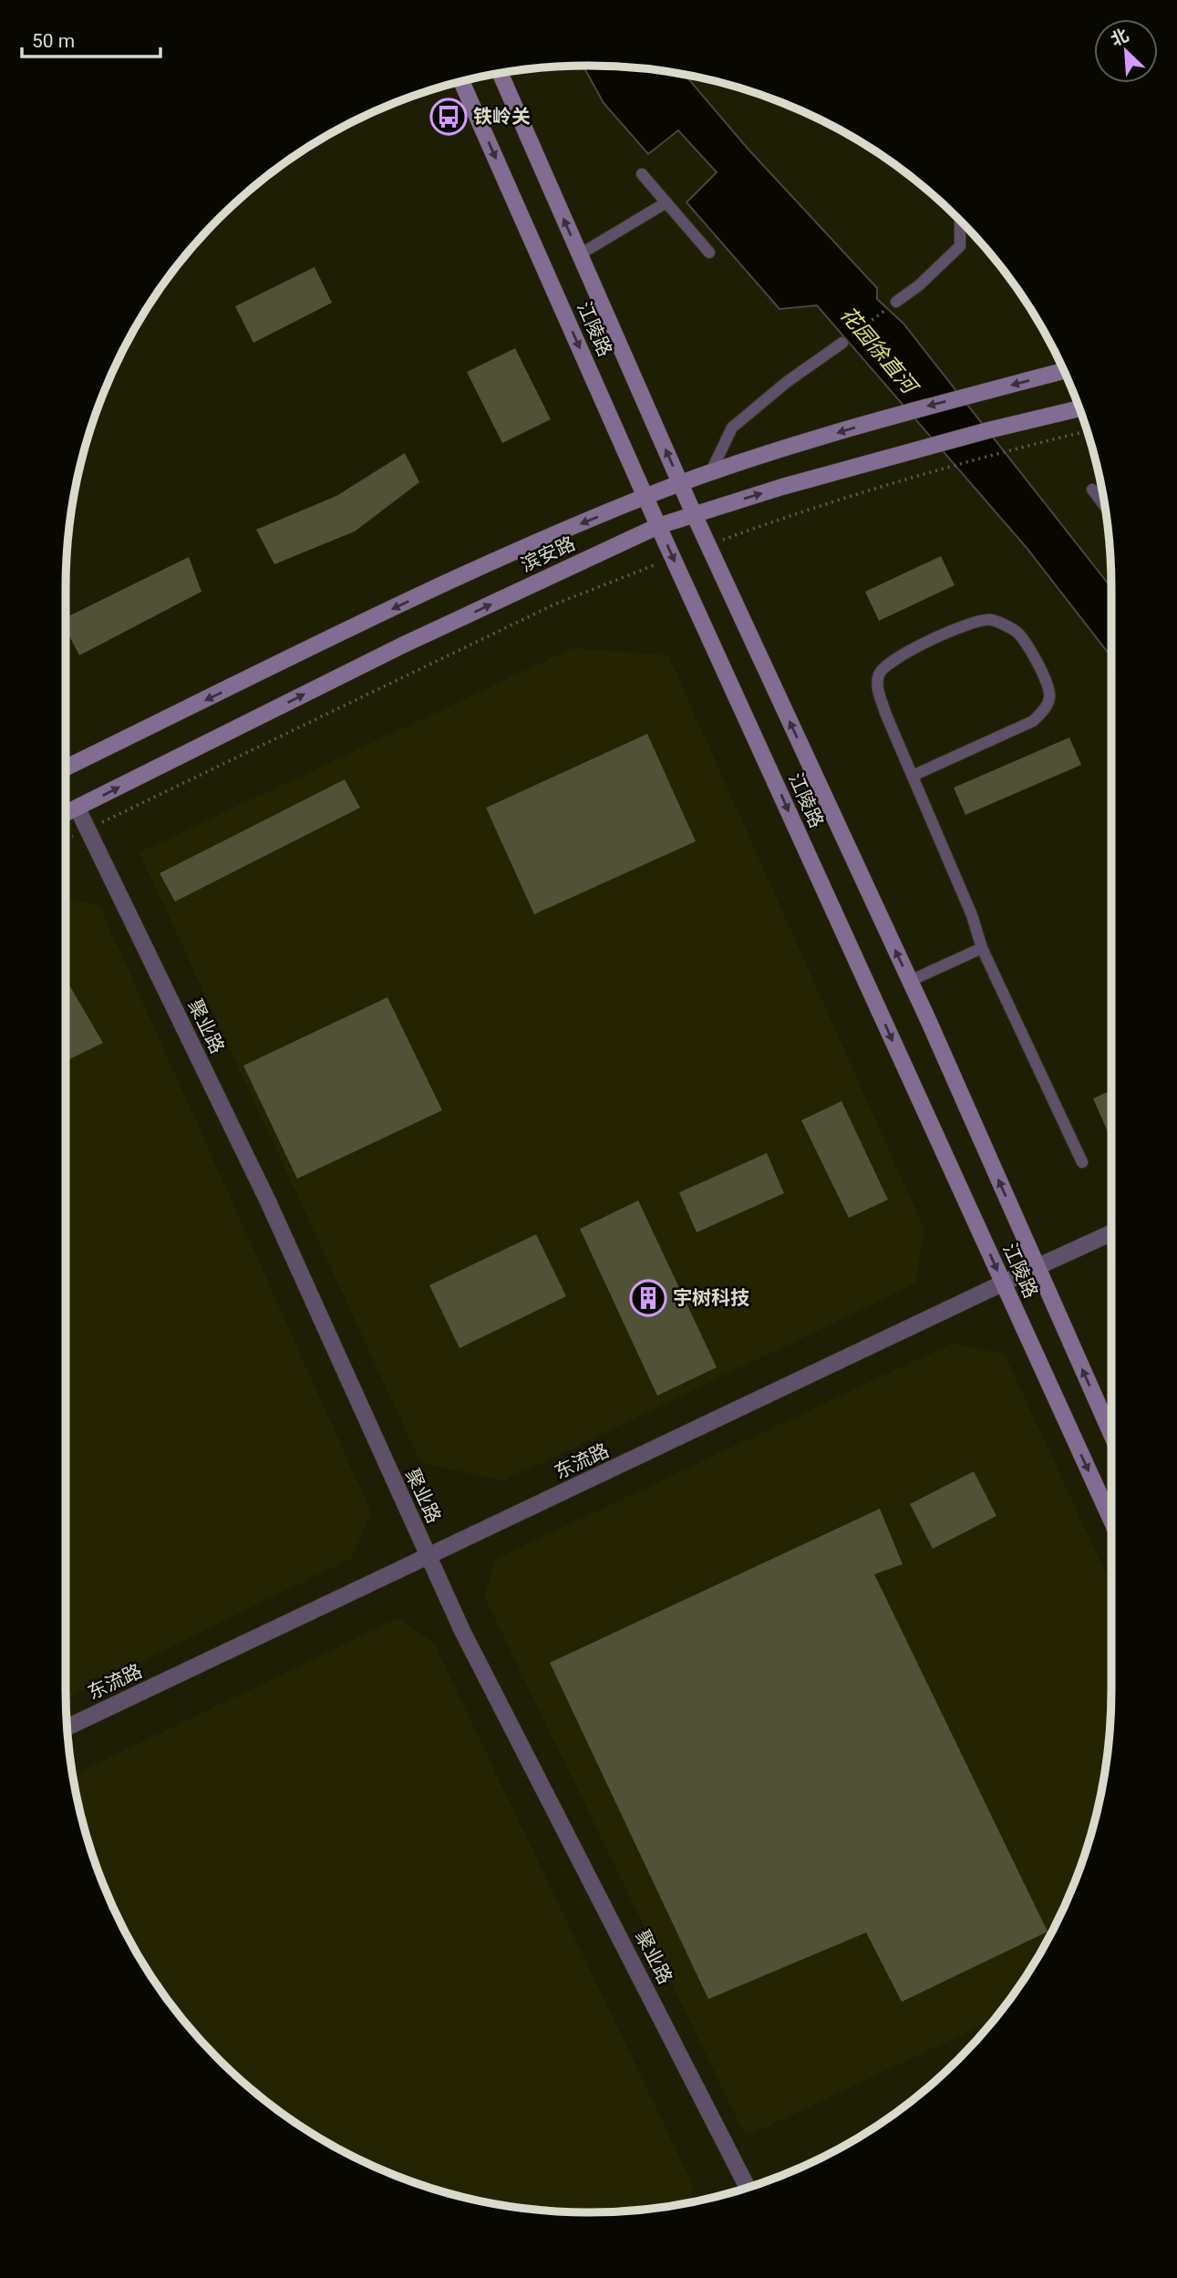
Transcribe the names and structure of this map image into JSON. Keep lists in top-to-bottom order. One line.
{"streets":{"main road":["江陵路","滨安路"],"street":["聚业路","东流路"]},"crossings":[["江陵路","滨安路"],["江陵路","东流路"],["滨安路","聚业路"],["聚业路","东流路"]],"water":["花园徐直河"],"places":{"bus stop":["铁岭关"],"building":["宇树科技"]},"scale_bar":"50 m","north":"top left"}
